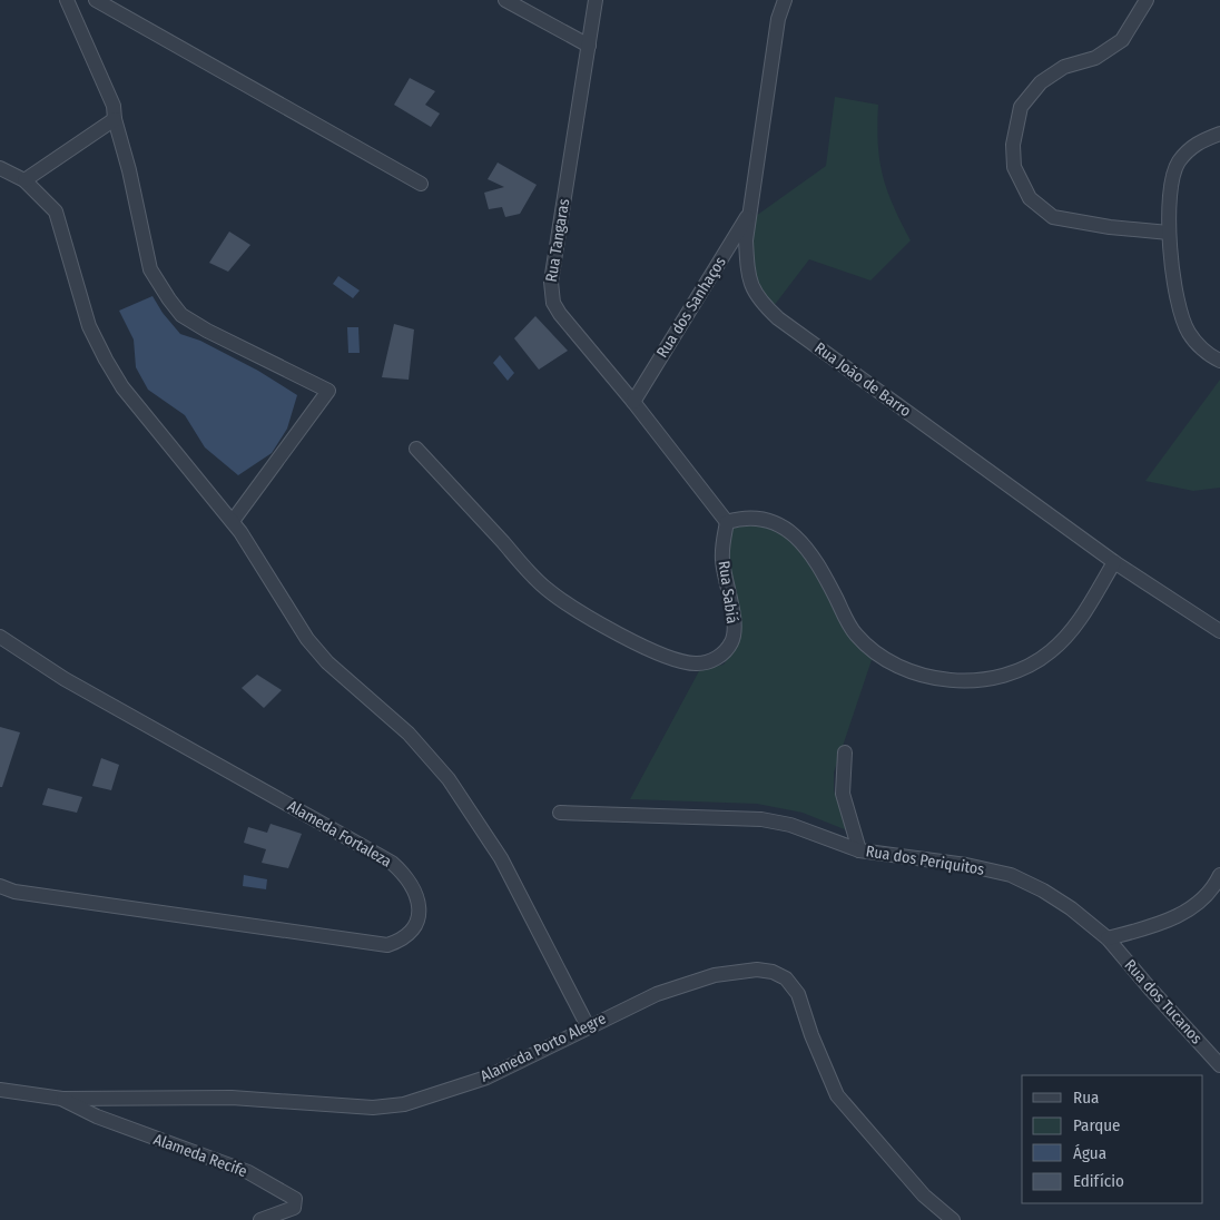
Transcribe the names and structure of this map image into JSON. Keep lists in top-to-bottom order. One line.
{"streets":{"street":["Rua Tangaras","Rua dos Sanhaços","Rua João de Barro","Rua Sabiá","Alameda Fortaleza","Rua dos Periquitos","Rua dos Tucanos","Alameda Porto Alegre","Alameda Recife"]},"crossings":[["Rua Tangaras","Rua dos Sanhaços"],["Rua Tangaras","Rua Sabiá"],["Rua dos Sanhaços","Rua João de Barro"],["Rua dos Periquitos","Rua dos Tucanos"],["Alameda Porto Alegre","Alameda Recife"]],"legend":["Rua","Parque","Água","Edifício"]}
